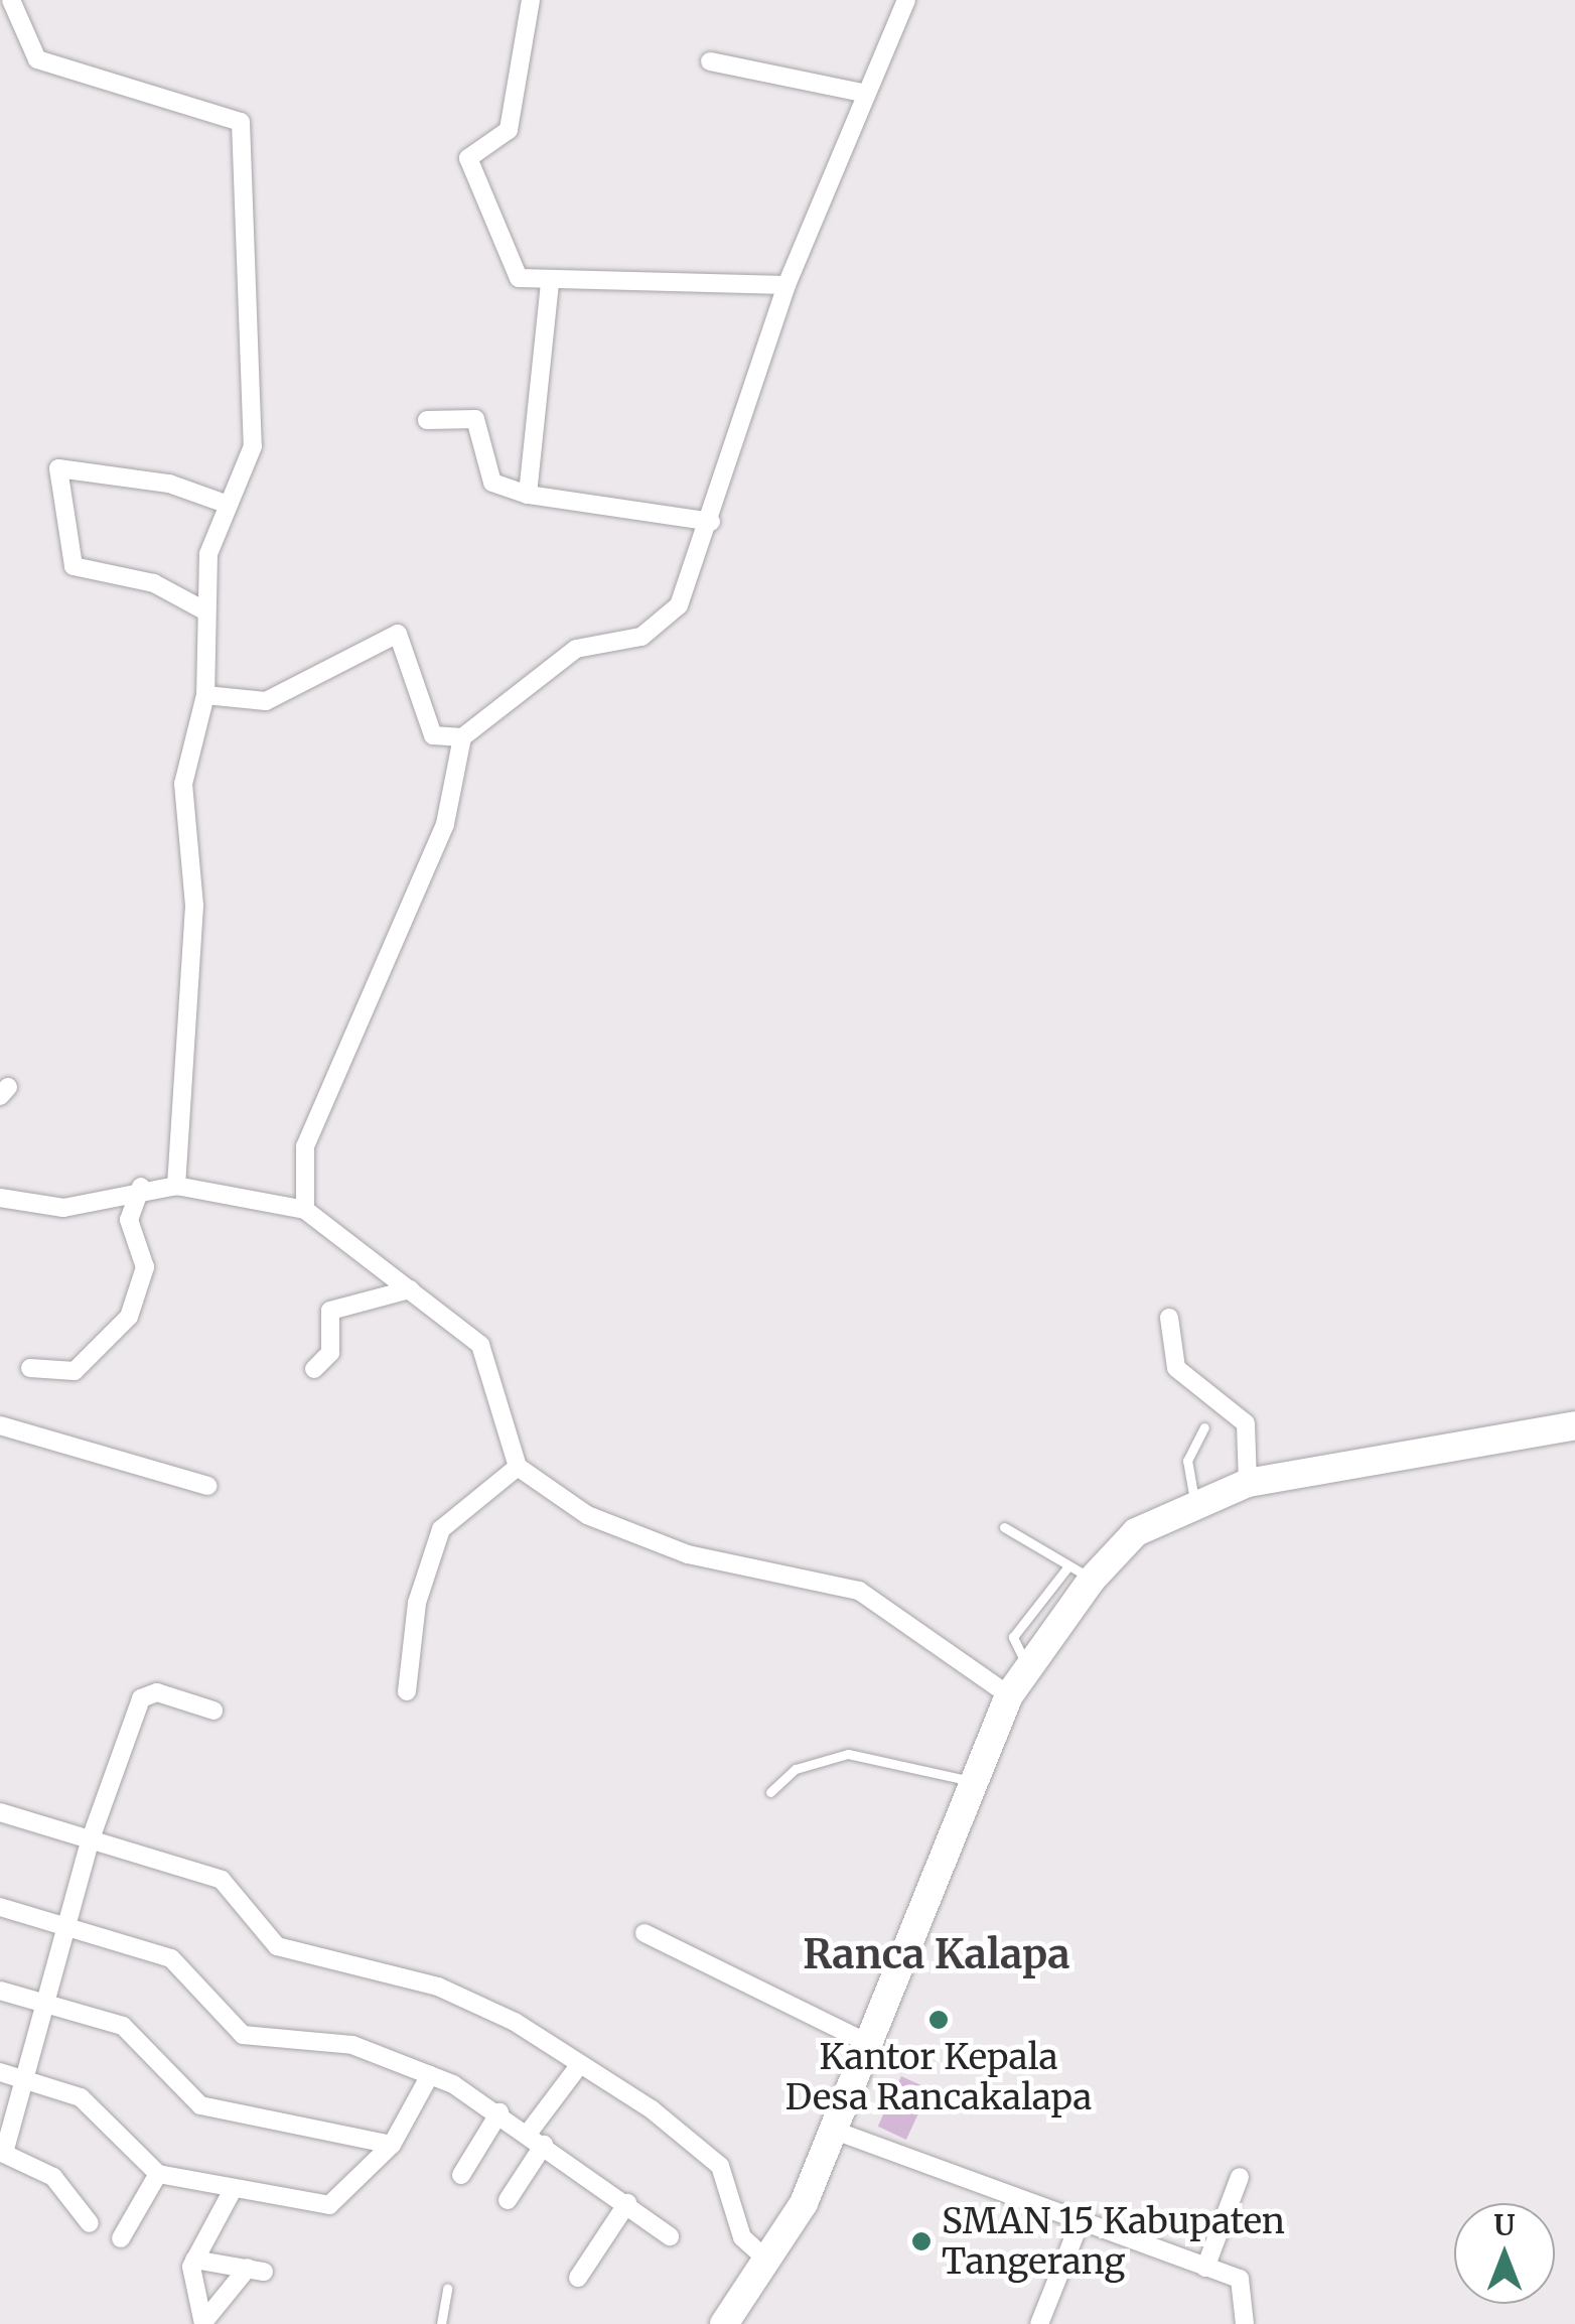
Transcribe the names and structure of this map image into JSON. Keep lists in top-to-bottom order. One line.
{"districts":["Ranca Kalapa"],"places":["Kantor Kepala Desa Rancakalapa","SMAN 15 Kabupaten Tangerang"],"north":"top"}
